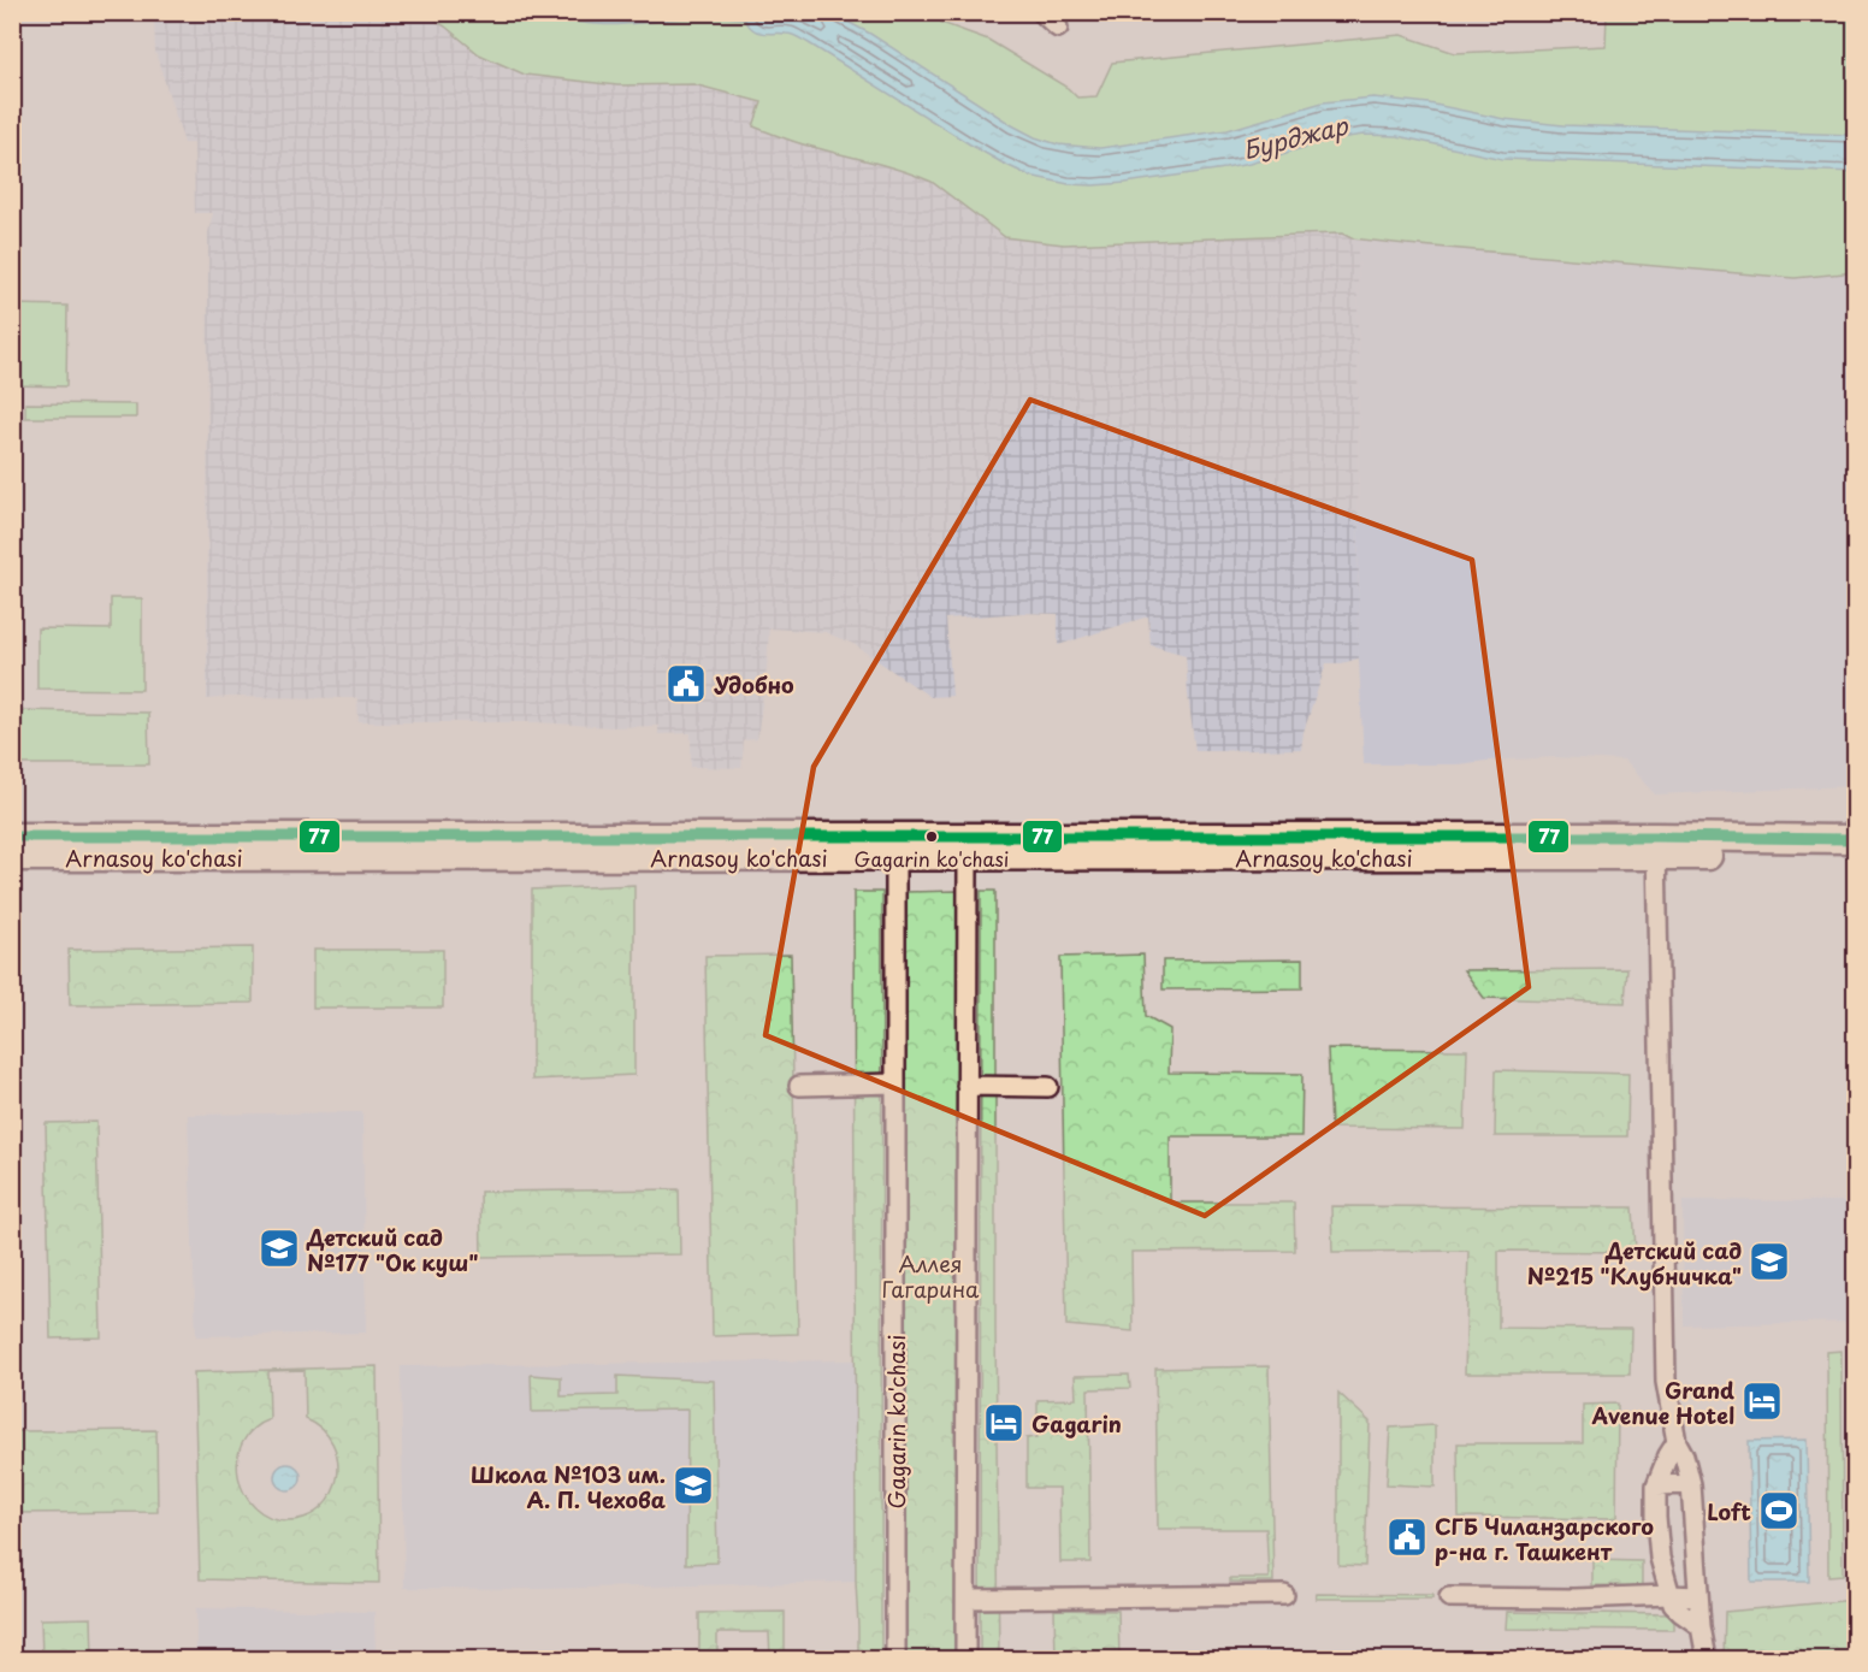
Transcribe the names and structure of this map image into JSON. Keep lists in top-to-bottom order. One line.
{"streets":{"main road":["Arnasoy ko'chasi"],"street":["Gagarin ko'chasi"]},"crossings":[["Arnasoy ko'chasi","Gagarin ko'chasi"]],"water":["Бурджар"],"parks":["Аллея Гагарина"],"places":{"public building":["Удобно","СГБ Чиланзарского р-на г. Ташкент"],"other":["Gagarin ko'chasi"],"school or university":["Детский сад №177 \"Ок куш\"","Детский сад №215 \"Клубничка\"","Школа №103 им. А. П. Чехова"],"hotel":["Grand Avenue Hotel","Gagarin"],"sports":["Loft"]},"lines":["transit line 77"]}
